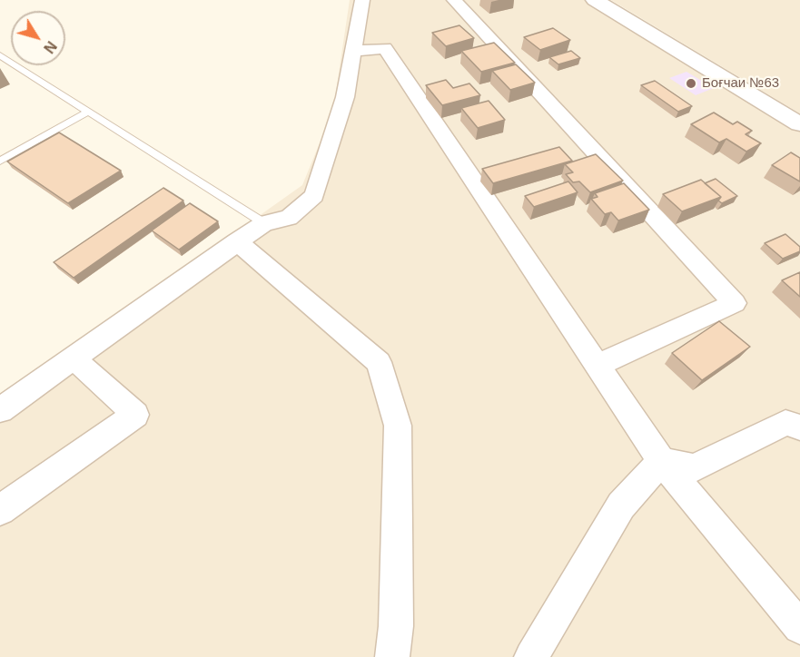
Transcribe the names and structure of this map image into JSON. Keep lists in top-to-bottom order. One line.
{"places":["Боғчаи №63"],"north":"bottom right"}
